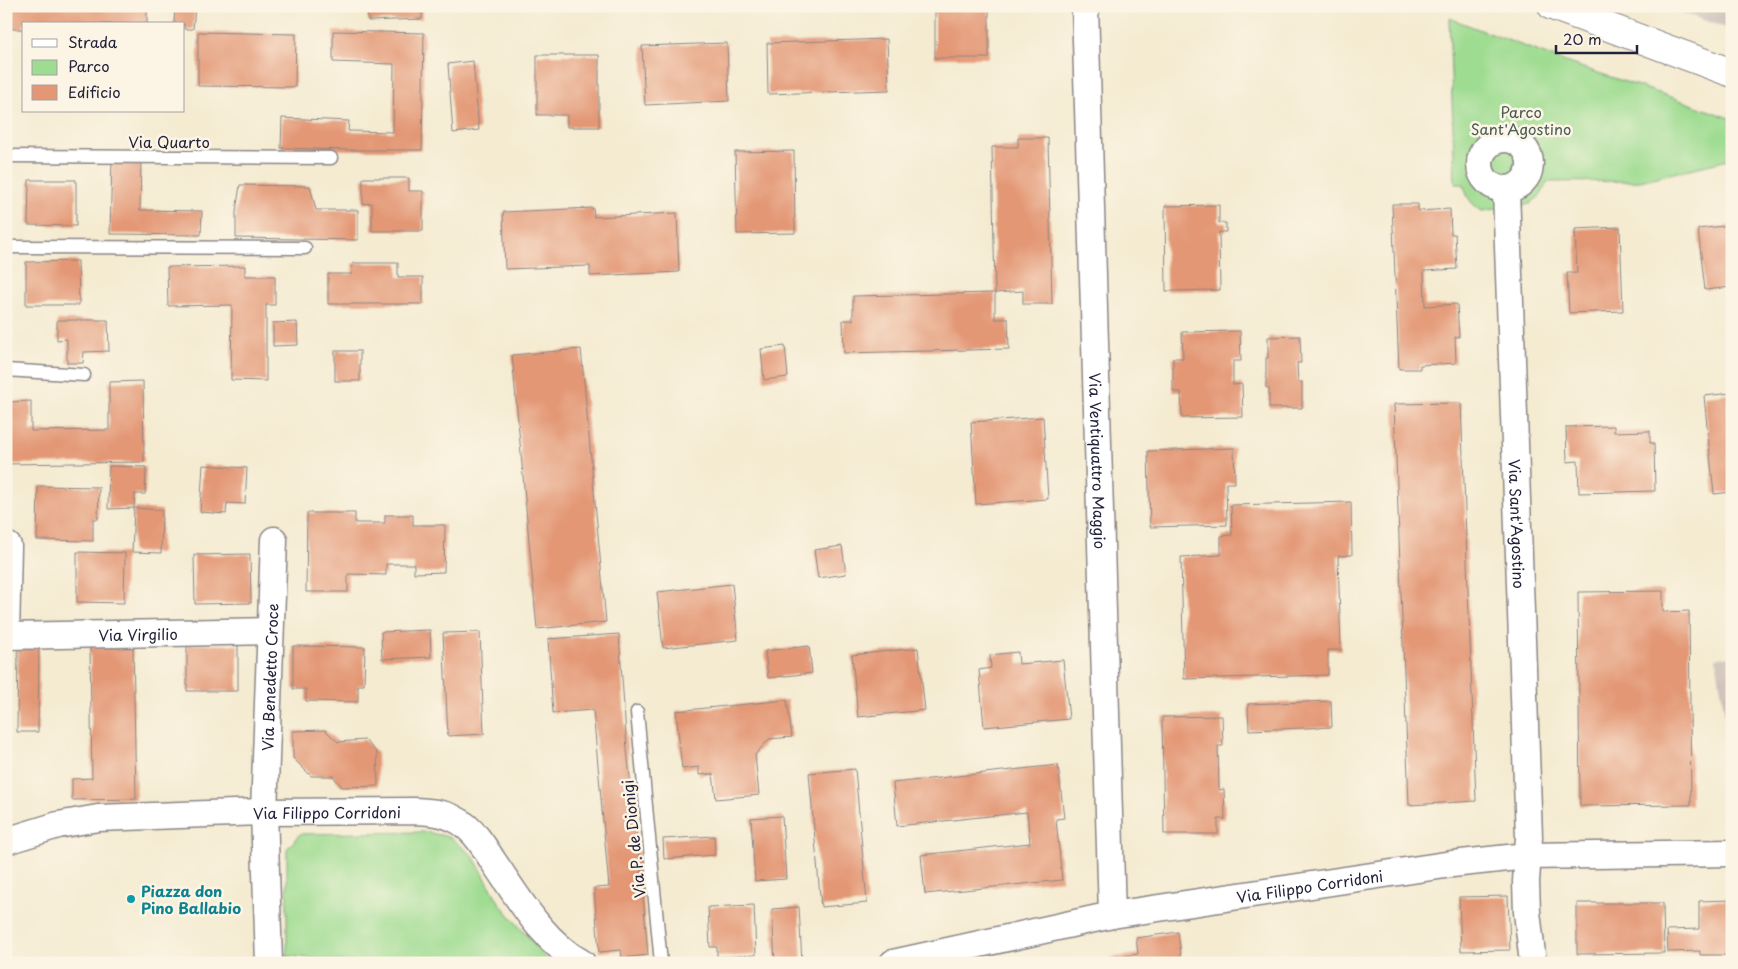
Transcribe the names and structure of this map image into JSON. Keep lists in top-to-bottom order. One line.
{"streets":{"street":["Via Ventiquattro Maggio","Via Sant'Agostino","Via Virgilio","Via Benedetto Croce","Via Filippo Corridoni"],"lane":["Via Quarto","Via P. de Dionigi"]},"crossings":[["Via Ventiquattro Maggio","Via Filippo Corridoni"],["Via Sant'Agostino","Via Filippo Corridoni"],["Via Virgilio","Via Benedetto Croce"],["Via Benedetto Croce","Via Filippo Corridoni"]],"parks":["Parco Sant'Agostino"],"places":["Piazza don Pino Ballabio"],"legend":["Strada","Parco","Edificio"],"scale_bar":"20 m"}
